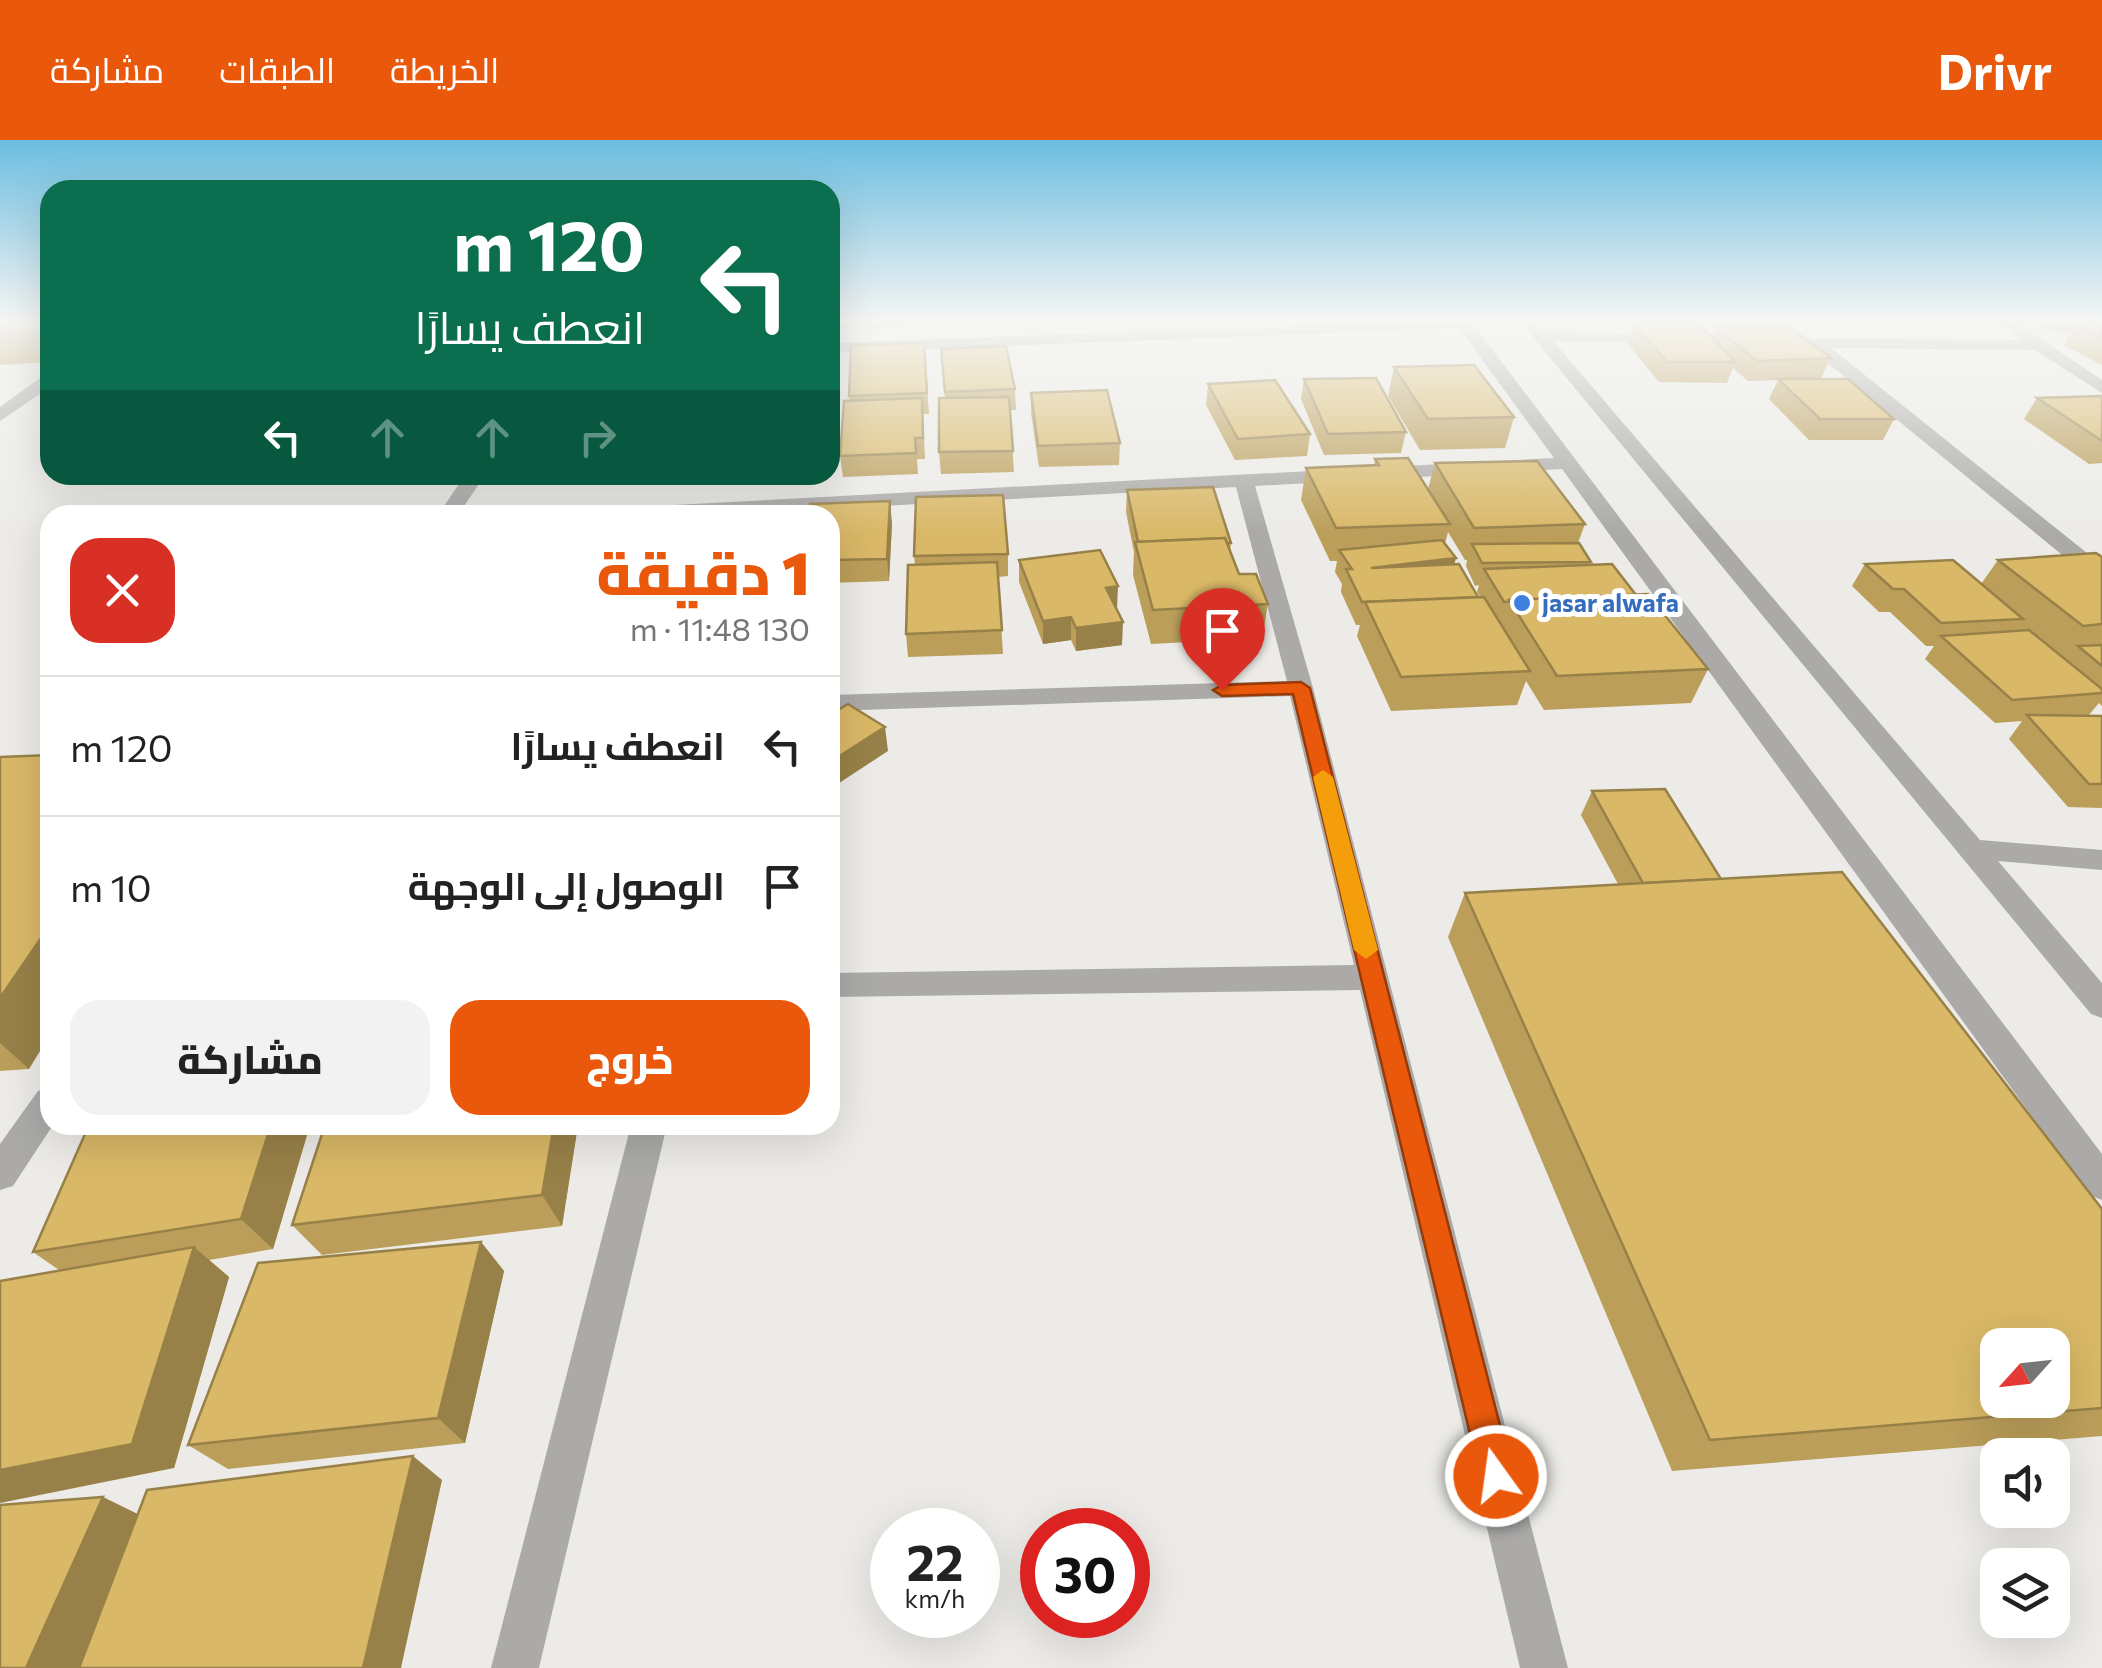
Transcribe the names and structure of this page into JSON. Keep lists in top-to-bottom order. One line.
{"places":["jasar alwafa"],"north":"bottom left","page":{"header":"Drivr","nav":["الخريطة","الطبقات","مشاركة"],"turn":["120 m","انعطف يسارًا"],"heading":["1 دقيقة","130 m · 11:48"],"list":[{"name":"انعطف يسارًا","value":"120 m"},{"name":"الوصول إلى الوجهة","value":"10 m"}],"buttons":["خروج","مشاركة"],"speed":"22 km/h","limit":"30"}}
